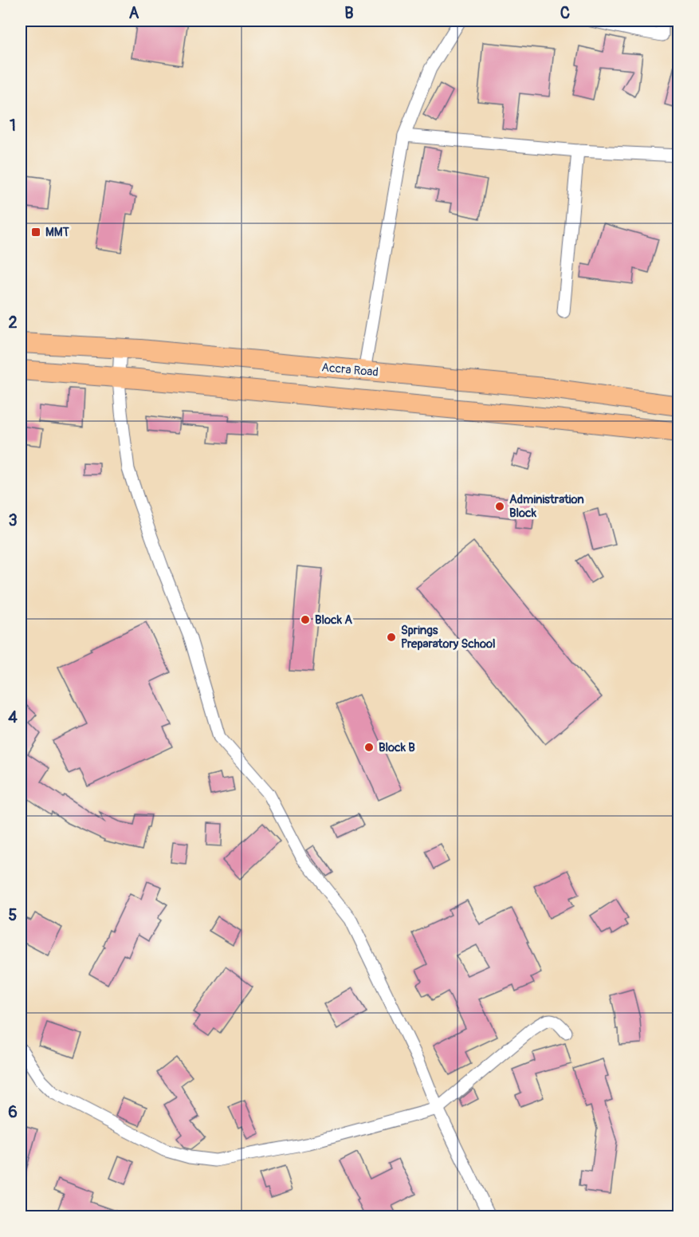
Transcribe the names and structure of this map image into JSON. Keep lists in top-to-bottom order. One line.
{"streets":{"main road":["Accra Road"]},"places":{"transit":["MMT"],"other":["Administration Block","Block A","Springs Preparatory School","Block B"]},"grid":{"columns":["A","B","C"],"rows":["1","2","3","4","5","6"]}}
